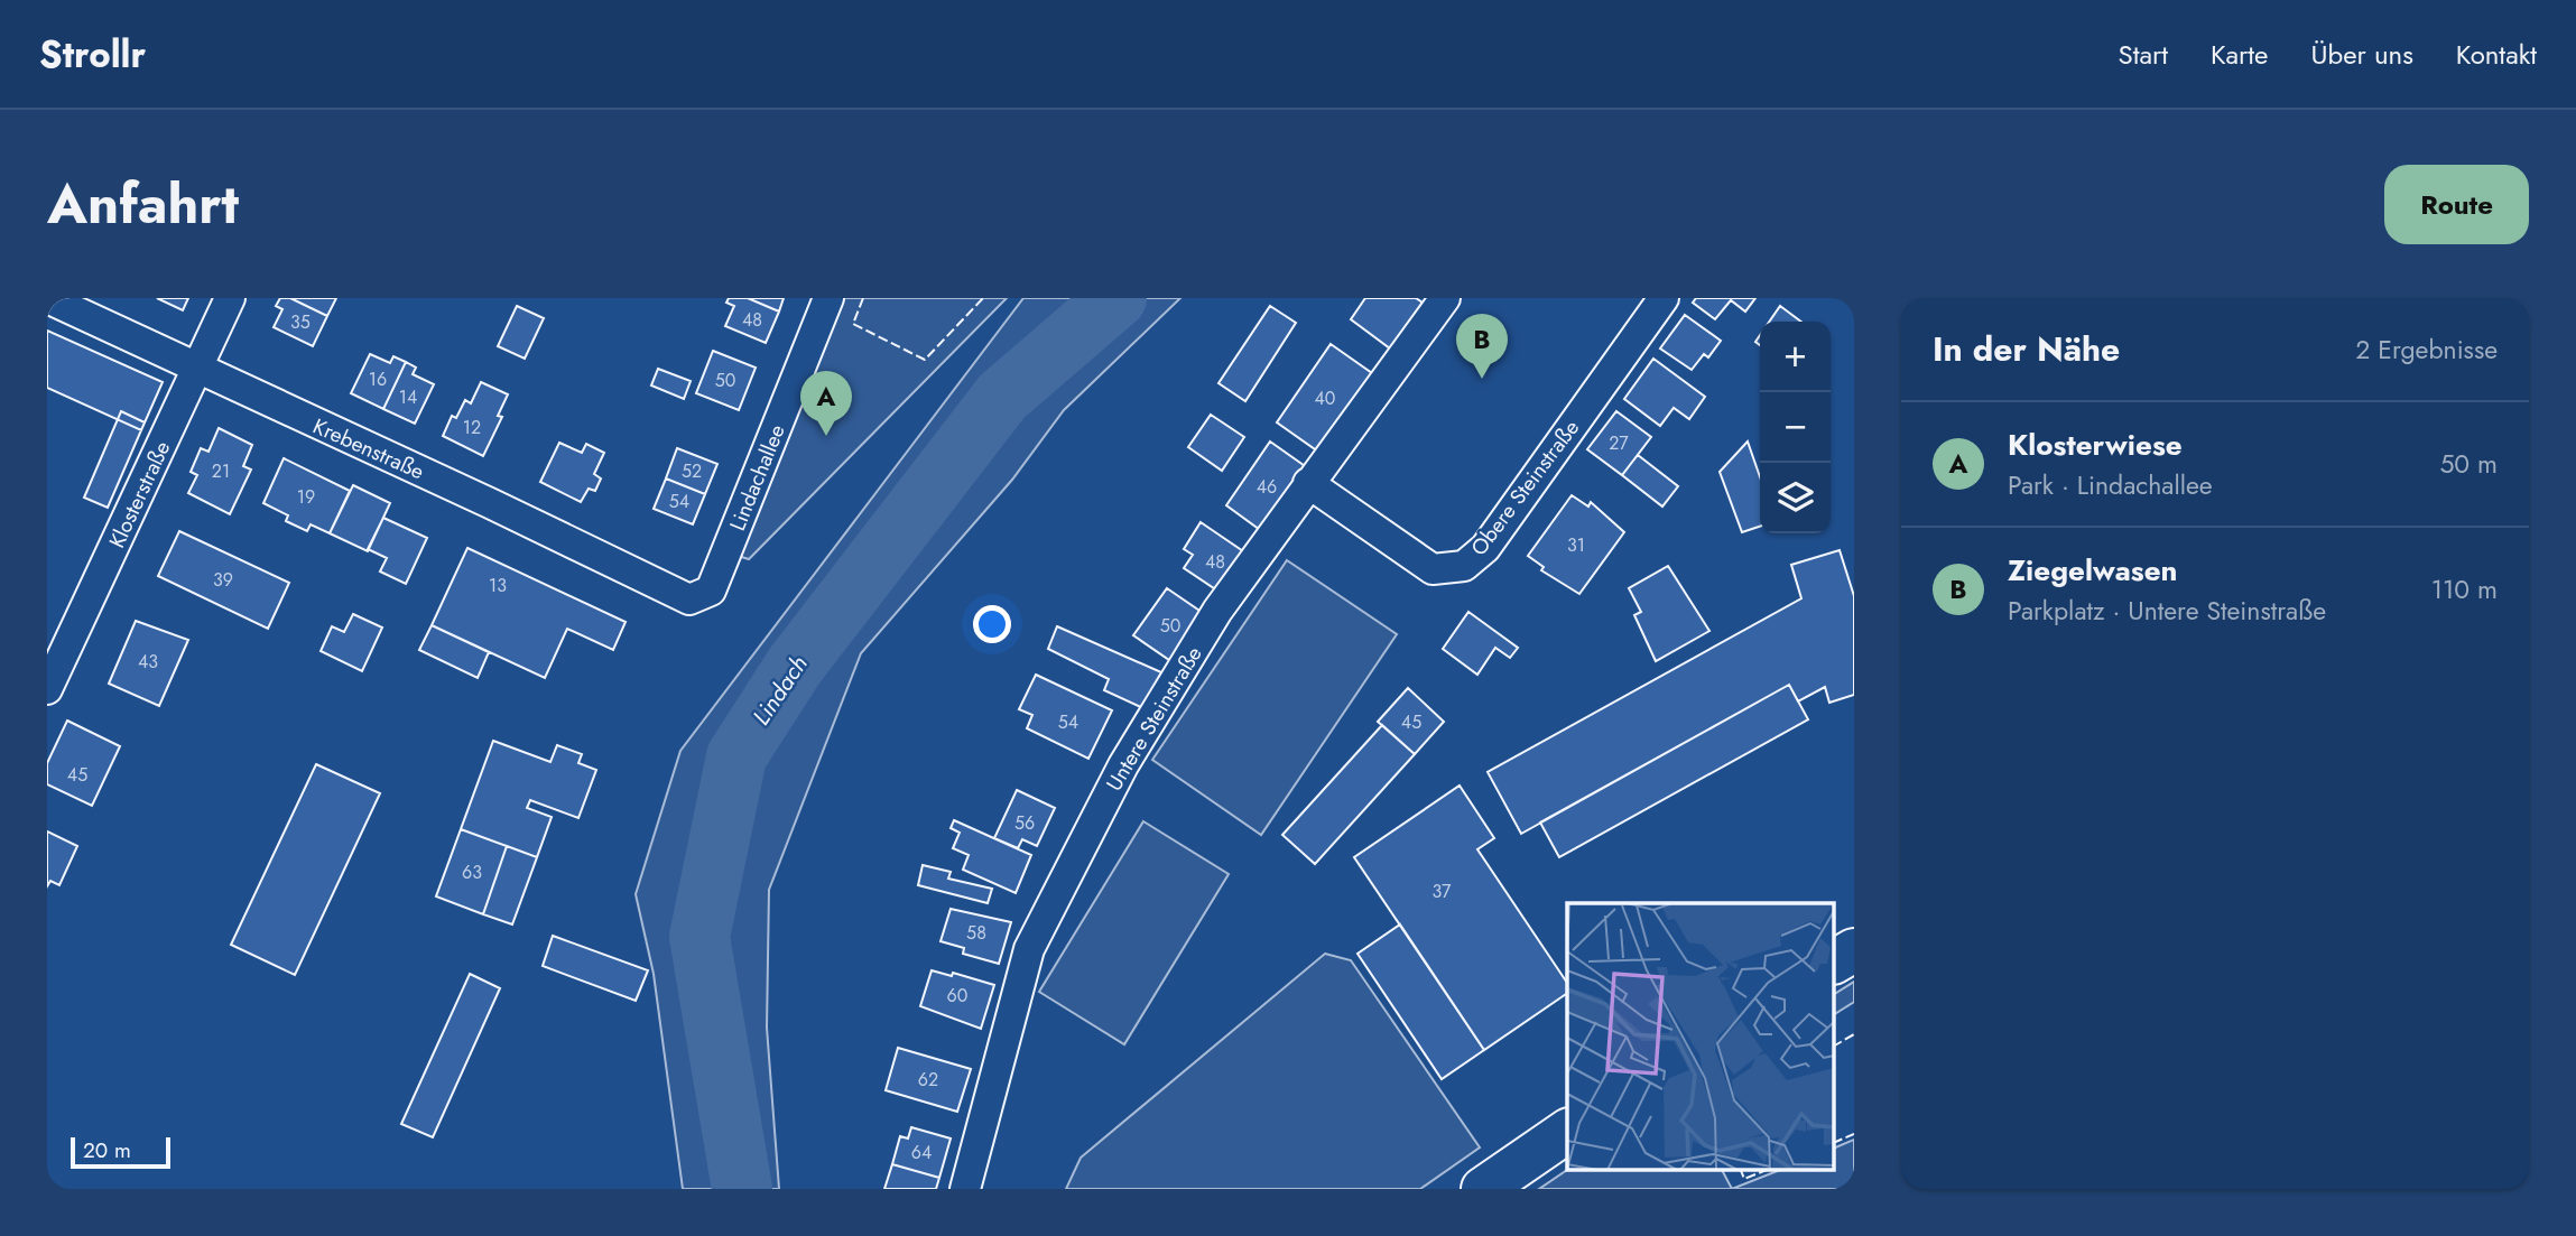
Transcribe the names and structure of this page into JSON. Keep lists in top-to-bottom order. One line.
{"streets":{"street":["Krebenstraße","Lindachallee","Obere Steinstraße","Klosterstraße","Untere Steinstraße"]},"crossings":[["Krebenstraße","Lindachallee"],["Krebenstraße","Klosterstraße"],["Obere Steinstraße","Untere Steinstraße"]],"water":["Lindach"],"house_numbers":["48","35","16","50","14","40","12","27","21","52","46","19","54","31","48","39","13","50","43","54","45","45","56","63","37","58","60","62","64"],"scale_bar":"20 m","page":{"header":"Strollr","nav":["Start","Karte","Über uns","Kontakt"],"title":"Anfahrt","buttons":"Route","heading":["In der Nähe","2 Ergebnisse"],"pins":["B","A"],"map_buttons":["+","−"],"list":[{"mark":"A","name":"Klosterwiese","note":"Park · Lindachallee","value":"50 m"},{"mark":"B","name":"Ziegelwasen","note":"Parkplatz · Untere Steinstraße","value":"110 m"}],"scale":"20 m"}}
